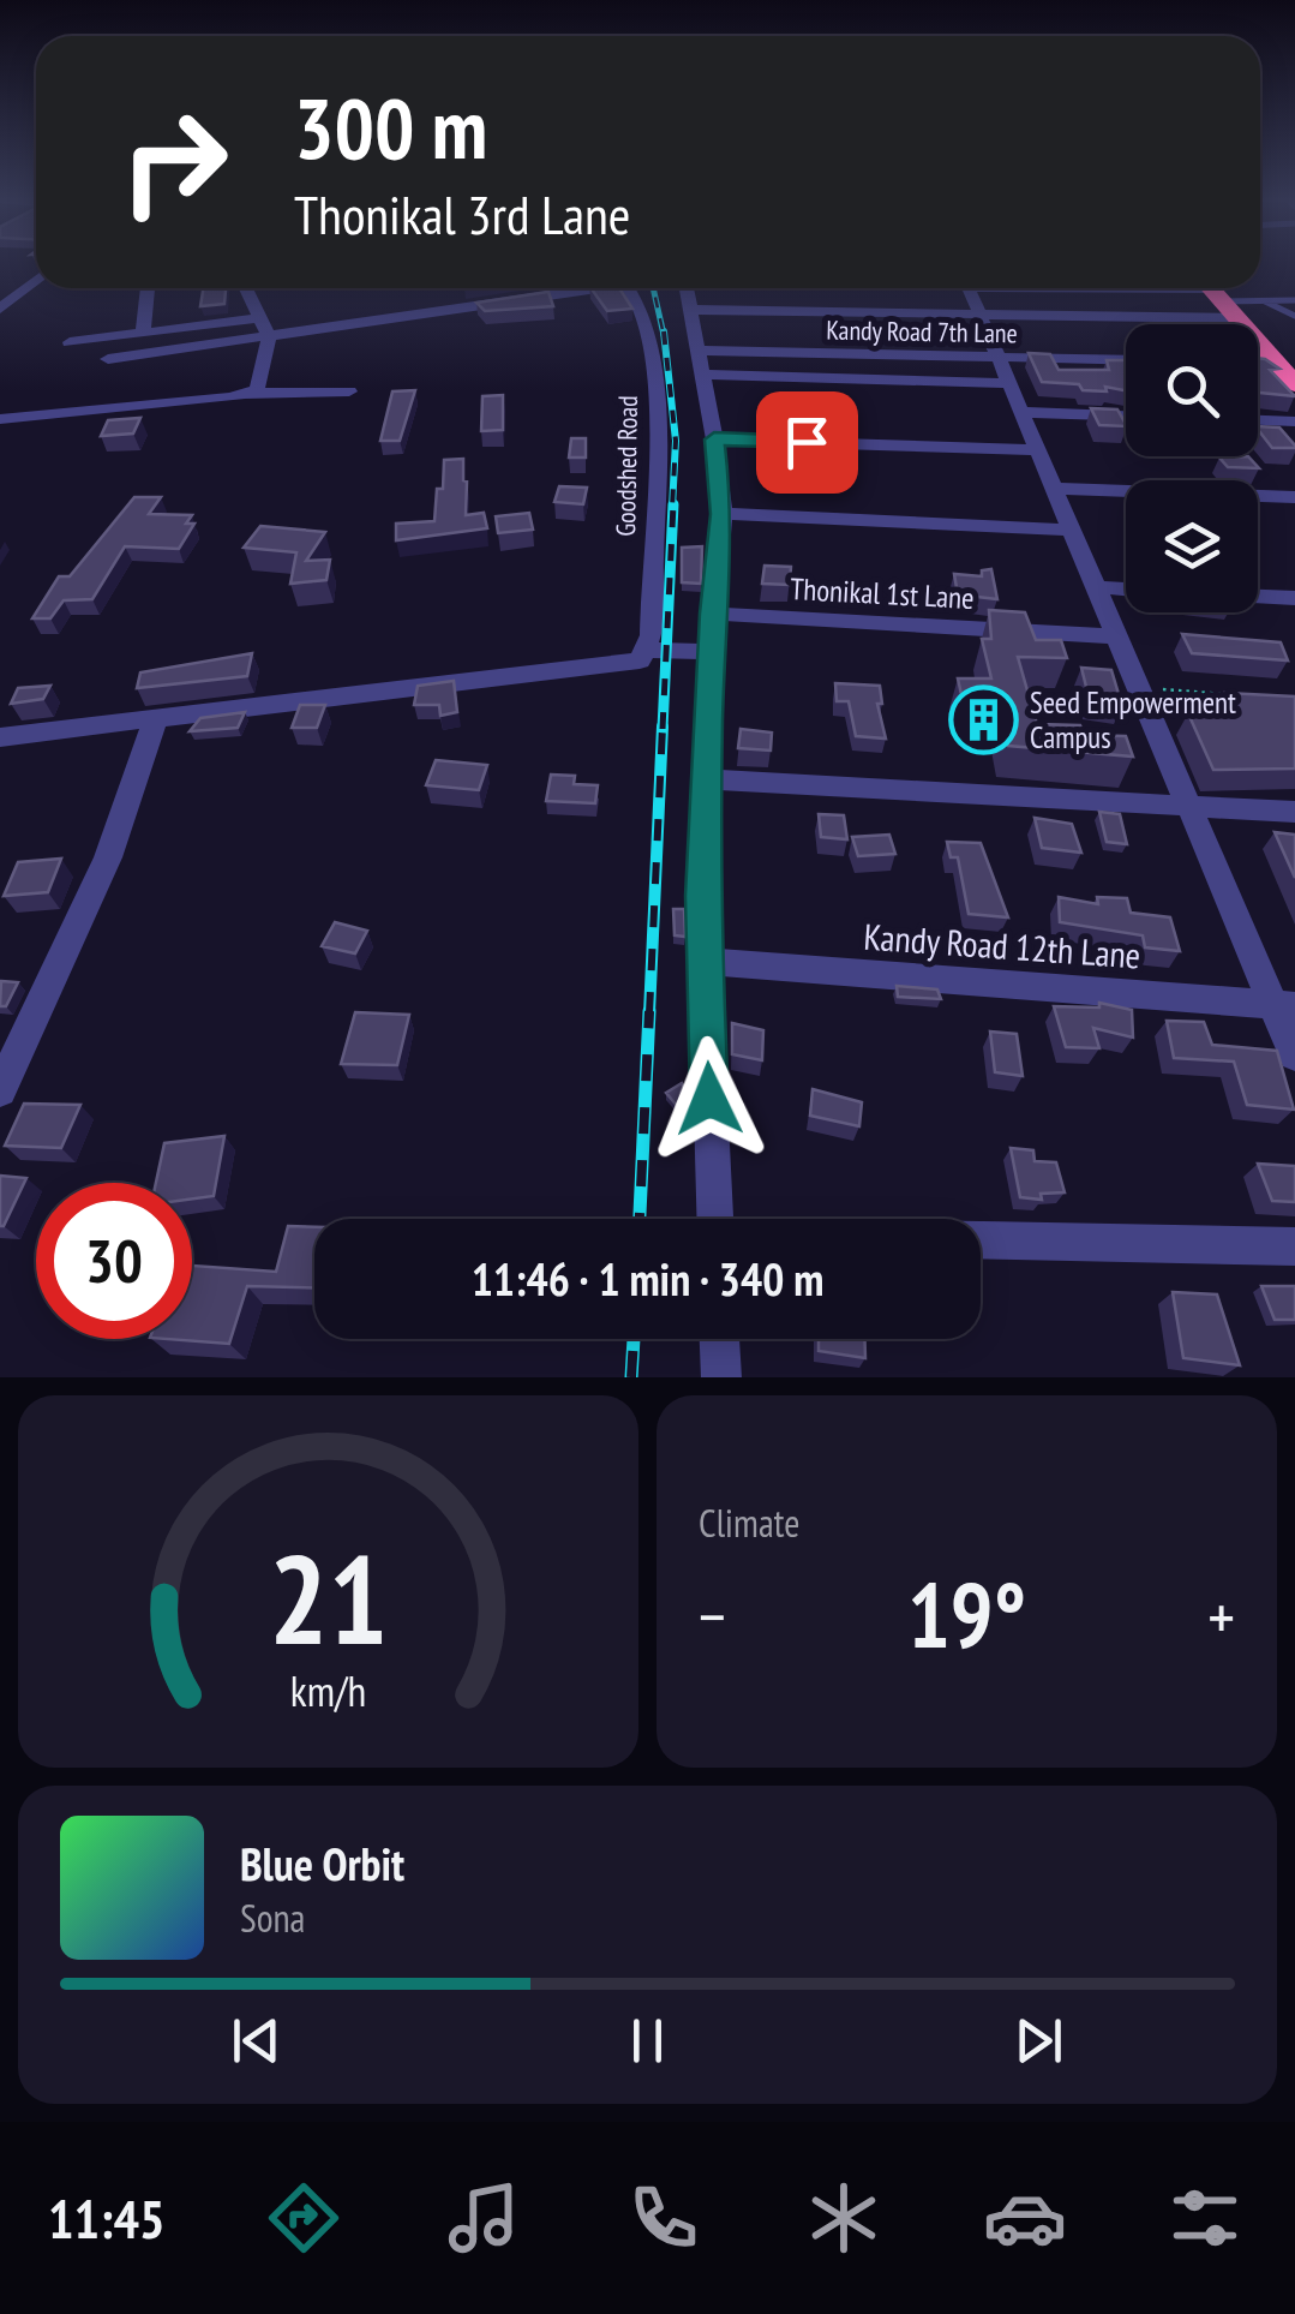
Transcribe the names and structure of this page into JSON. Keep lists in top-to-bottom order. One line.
{"streets":{"street":["Kandy Road 7th Lane","Goodshed Road","Thonikal 1st Lane","Kandy Road 12th Lane"]},"places":{"building":["Seed Empowerment Campus"]},"page":{"turn":["300 m","Thonikal 3rd Lane"],"limit":"30","trip":"11:46 · 1 min · 340 m","tile":"Climate","heat":["−","19°","+"],"song":["Blue Orbit","Sona"],"tabs":"11:45","gauge":["21","km/h"]}}
